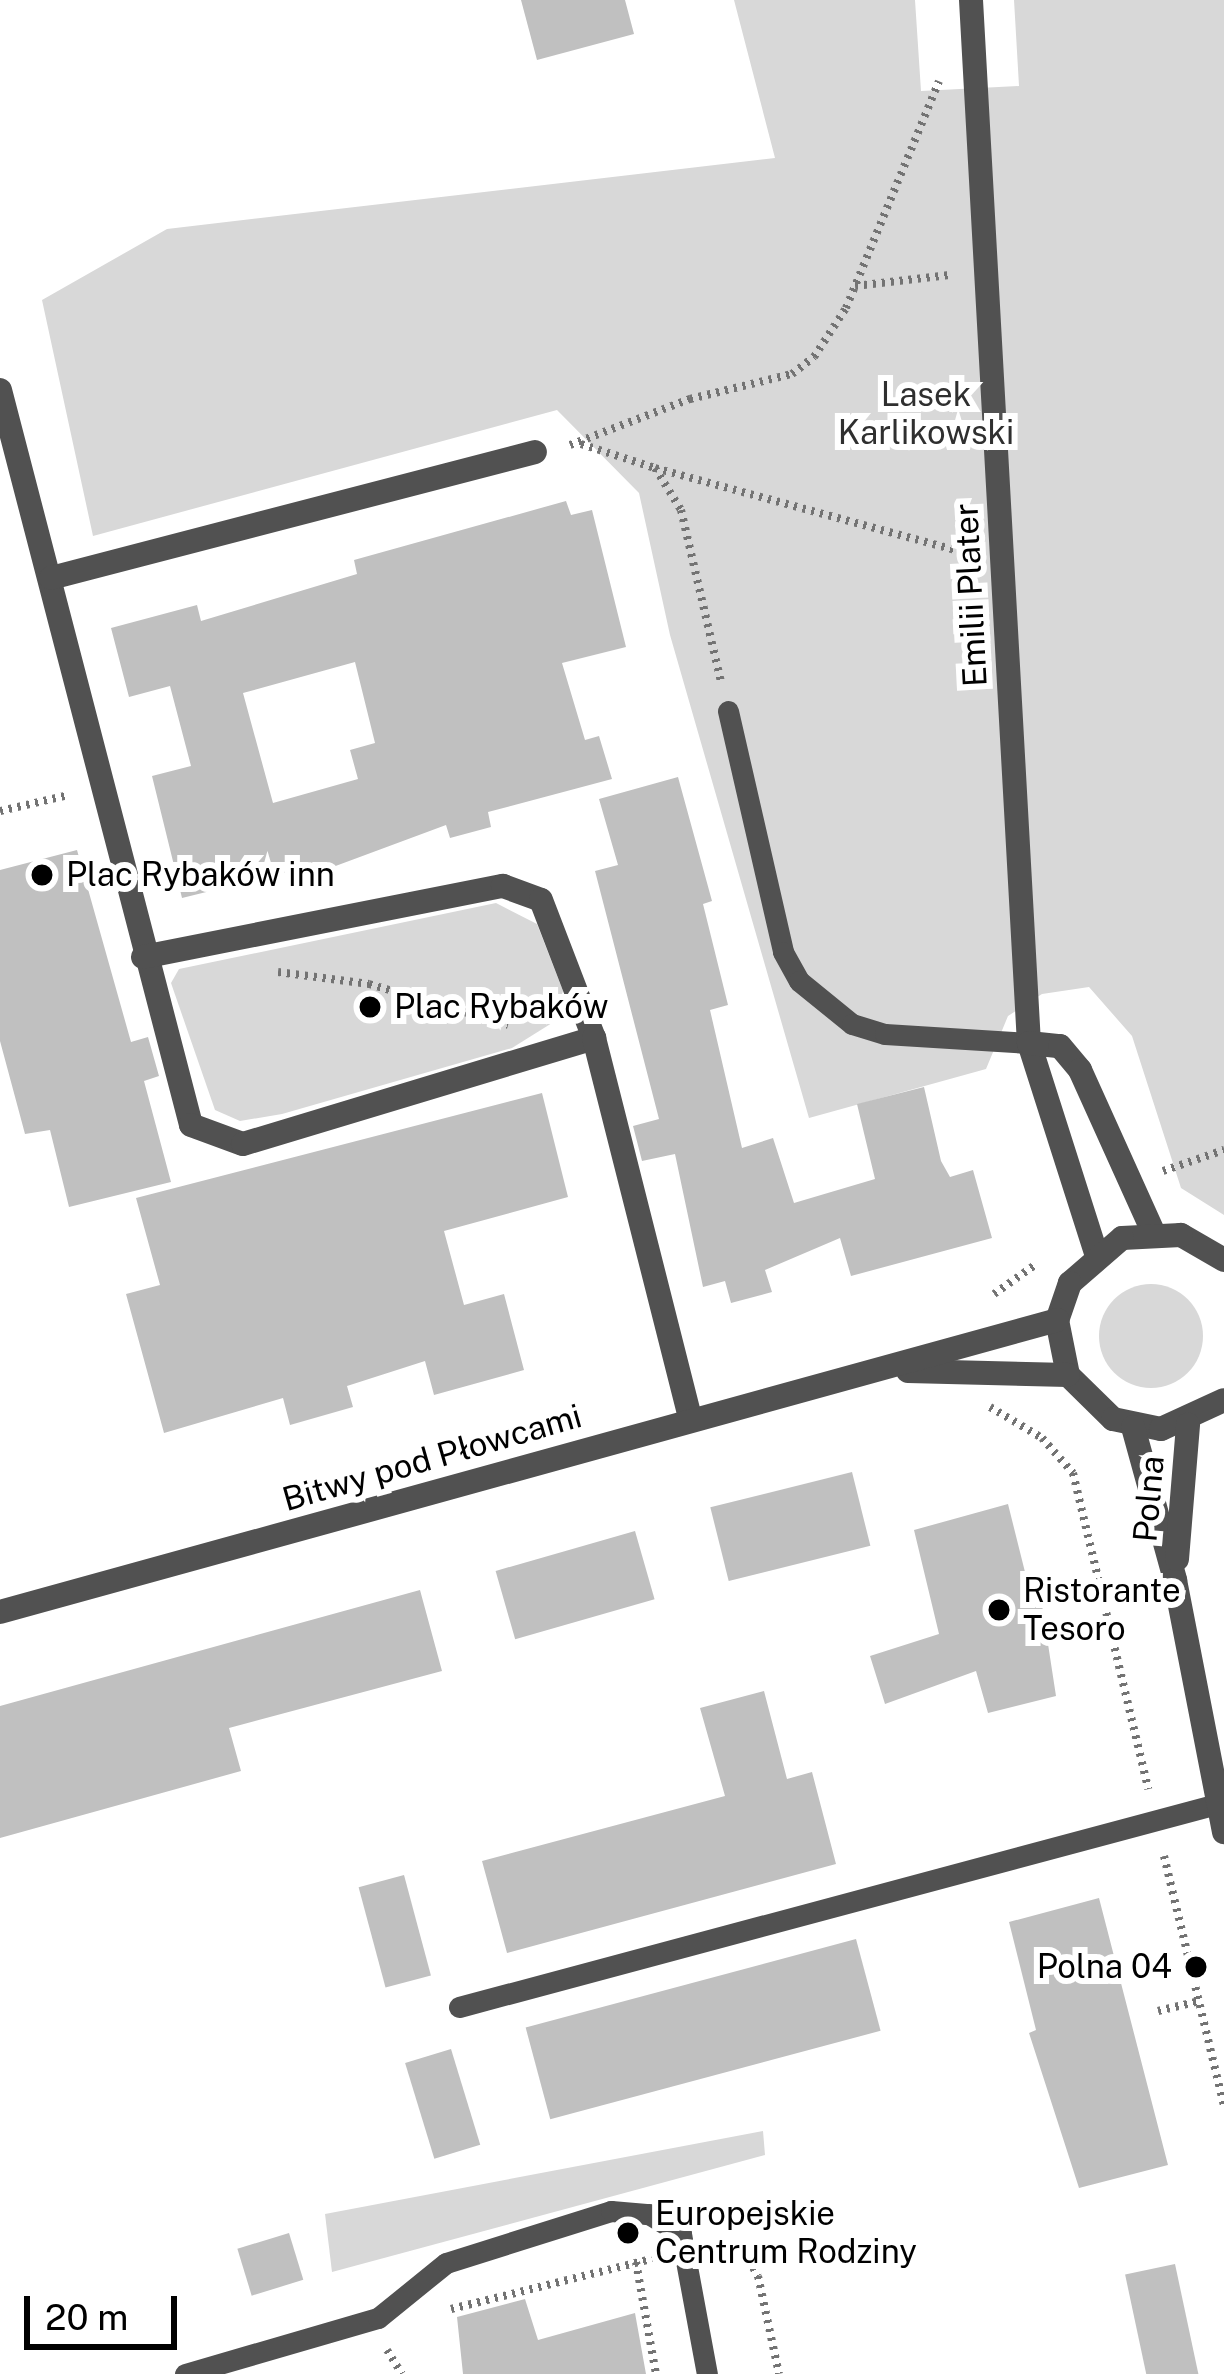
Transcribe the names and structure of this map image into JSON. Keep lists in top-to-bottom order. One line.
{"streets":{"street":["Emilii Plater","Bitwy pod Płowcami","Polna"]},"parks":["Lasek Karlikowski"],"places":["Plac Rybaków inn","Plac Rybaków","Ristorante Tesoro","Polna 04","Europejskie Centrum Rodziny"],"scale_bar":"20 m"}
